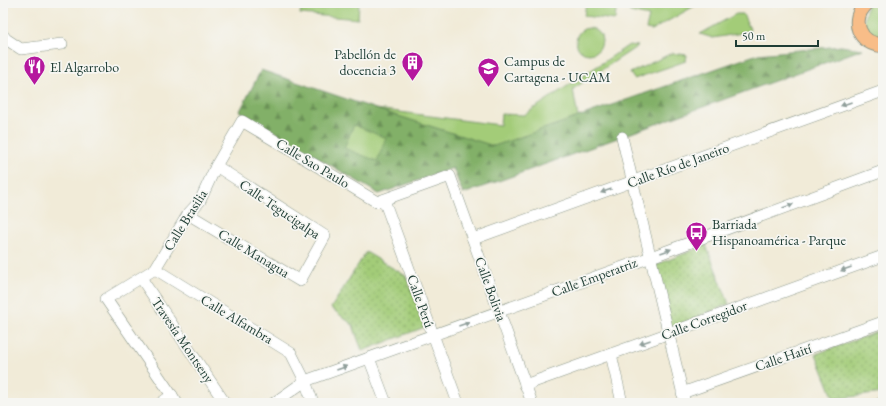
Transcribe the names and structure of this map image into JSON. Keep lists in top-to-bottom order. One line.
{"streets":{"street":["Calle Sao Paulo","Calle Río de Janeiro","Calle Tegucigalpa","Calle Brasilia","Calle Managua","Calle Emperatriz","Calle Bolivia","Calle Perú","Calle Alfambra","Calle Corregidor","Travesía Montseny","Calle Haití"]},"crossings":[["Calle Sao Paulo","Calle Brasilia"],["Calle Sao Paulo","Calle Bolivia"],["Calle Sao Paulo","Calle Perú"],["Calle Río de Janeiro","Calle Bolivia"],["Calle Tegucigalpa","Calle Brasilia"],["Calle Tegucigalpa","Calle Managua"],["Calle Brasilia","Calle Managua"],["Calle Brasilia","Calle Alfambra"],["Calle Brasilia","Travesía Montseny"],["Calle Emperatriz","Calle Bolivia"],["Calle Emperatriz","Calle Perú"],["Calle Emperatriz","Calle Alfambra"],["Calle Bolivia","Calle Perú"],["Calle Bolivia","Calle Corregidor"]],"one_way":["Calle Río de Janeiro","Calle Emperatriz","Calle Corregidor"],"places":{"building":["Pabellón de docencia 3"],"restaurant":["El Algarrobo"],"school or university":["Campus de Cartagena - UCAM"],"bus stop":["Barriada Hispanoamérica - Parque"]},"scale_bar":"50 m"}
